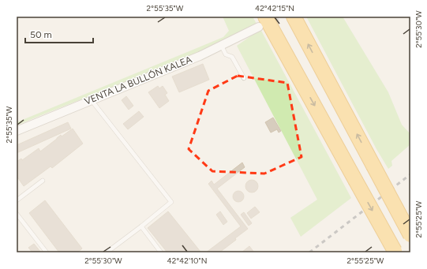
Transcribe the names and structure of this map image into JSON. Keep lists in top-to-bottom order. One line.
{"streets":{"street":["VENTA LA BULLÓN KALEA"]},"scale_bar":"50 m","coordinates":["2°55'35\"W","42°42'15\"N","2°55'30\"W","2°55'25\"W","42°42'10\"N"]}
